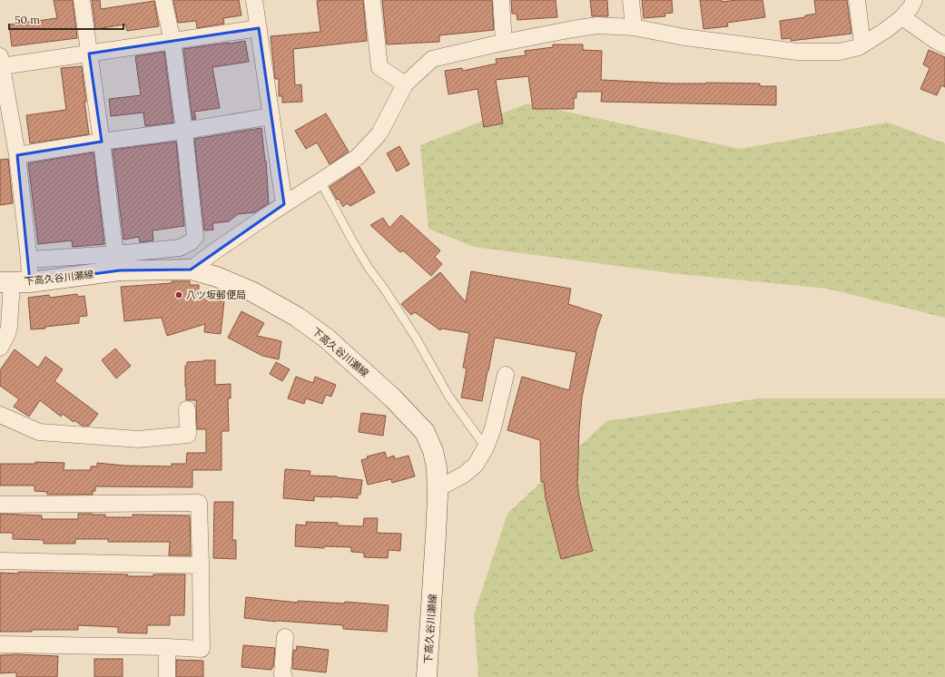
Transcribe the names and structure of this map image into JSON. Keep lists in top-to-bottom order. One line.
{"streets":{"main road":["下高久谷川瀬線"]},"places":["八ツ坂郵便局"],"scale_bar":"50 m"}
